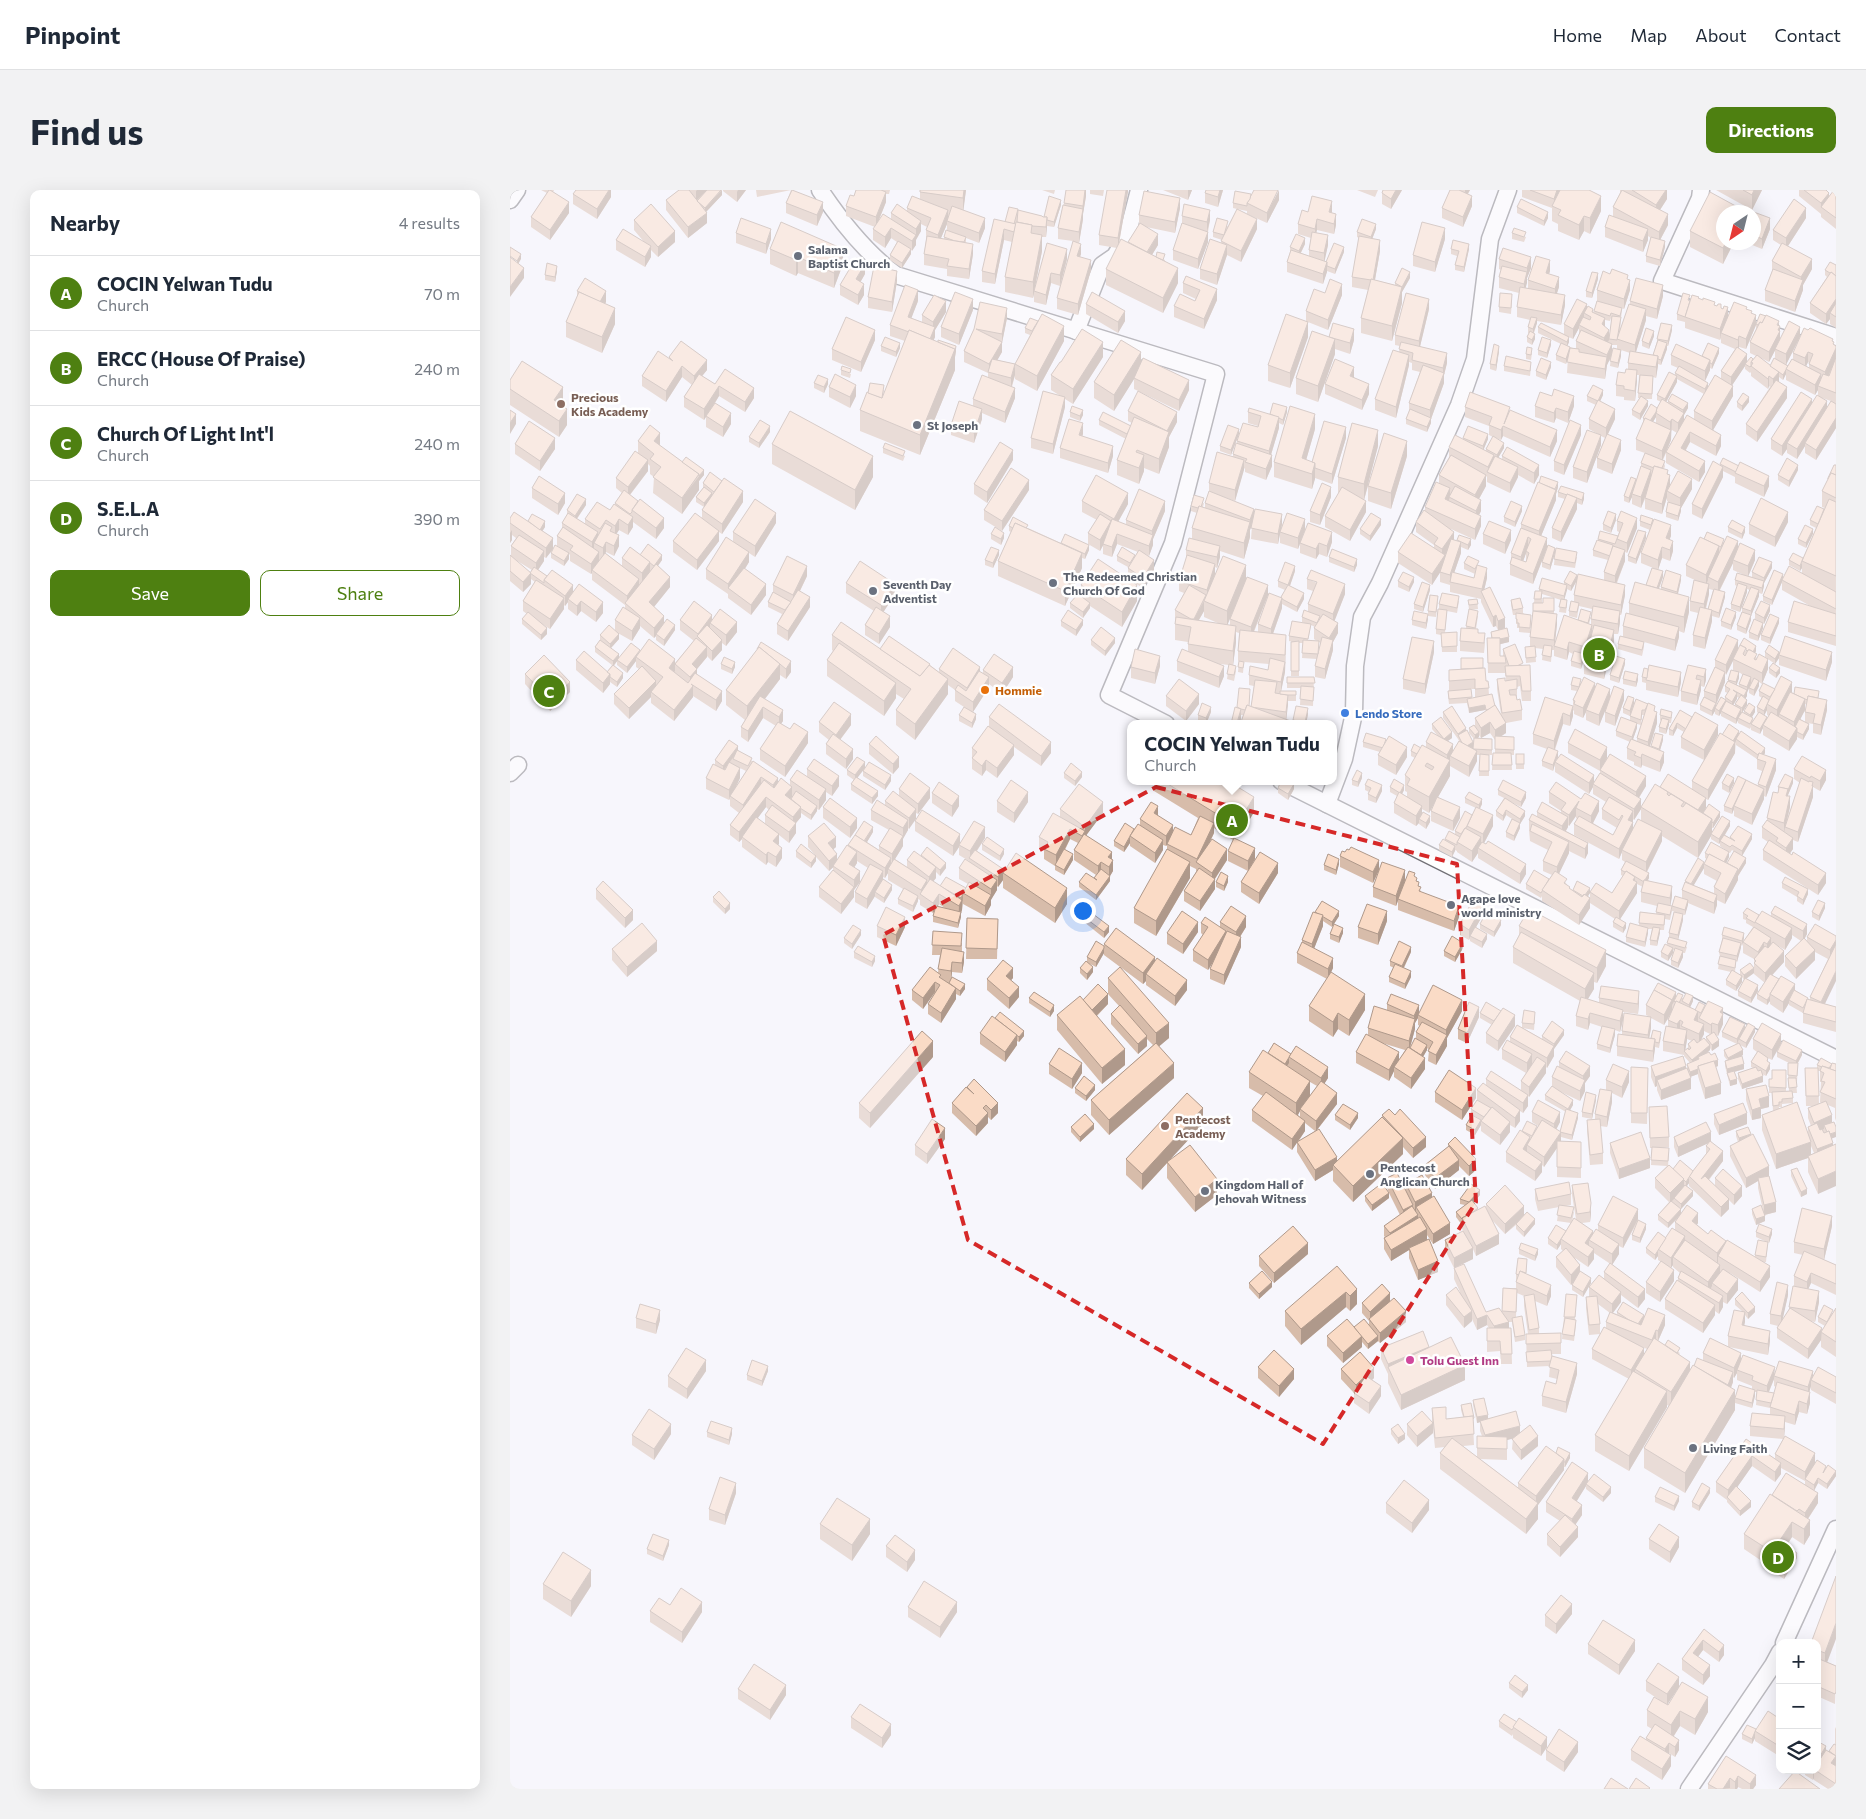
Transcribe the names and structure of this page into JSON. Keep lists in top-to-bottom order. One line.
{"places":["Salama Baptist Church","Precious Kids Academy","St Joseph","The Redeemed Christian Church Of God","Seventh Day Adventist","Hommie","Lendo Store","Agape love world ministry","Pentecost Academy","Pentecost Anglican Church","Kingdom Hall of Jehovah Witness","Tolu Guest Inn","Living Faith"],"north":"bottom left","page":{"header":"Pinpoint","nav":["Home","Map","About","Contact"],"buttons":["Directions",["Save","Share"]],"title":"Find us","heading":["Nearby","4 results"],"list":[{"mark":"A","name":"COCIN Yelwan Tudu","note":"Church","value":"70 m"},{"mark":"B","name":"ERCC (House Of Praise)","note":"Church","value":"240 m"},{"mark":"C","name":"Church Of Light Int'l","note":"Church","value":"240 m"},{"mark":"D","name":"S.E.L.A","note":"Church","value":"390 m"}],"pins":["B","C","A","D"],"popup":["COCIN Yelwan Tudu","Church"],"map_buttons":["+","−"]}}
